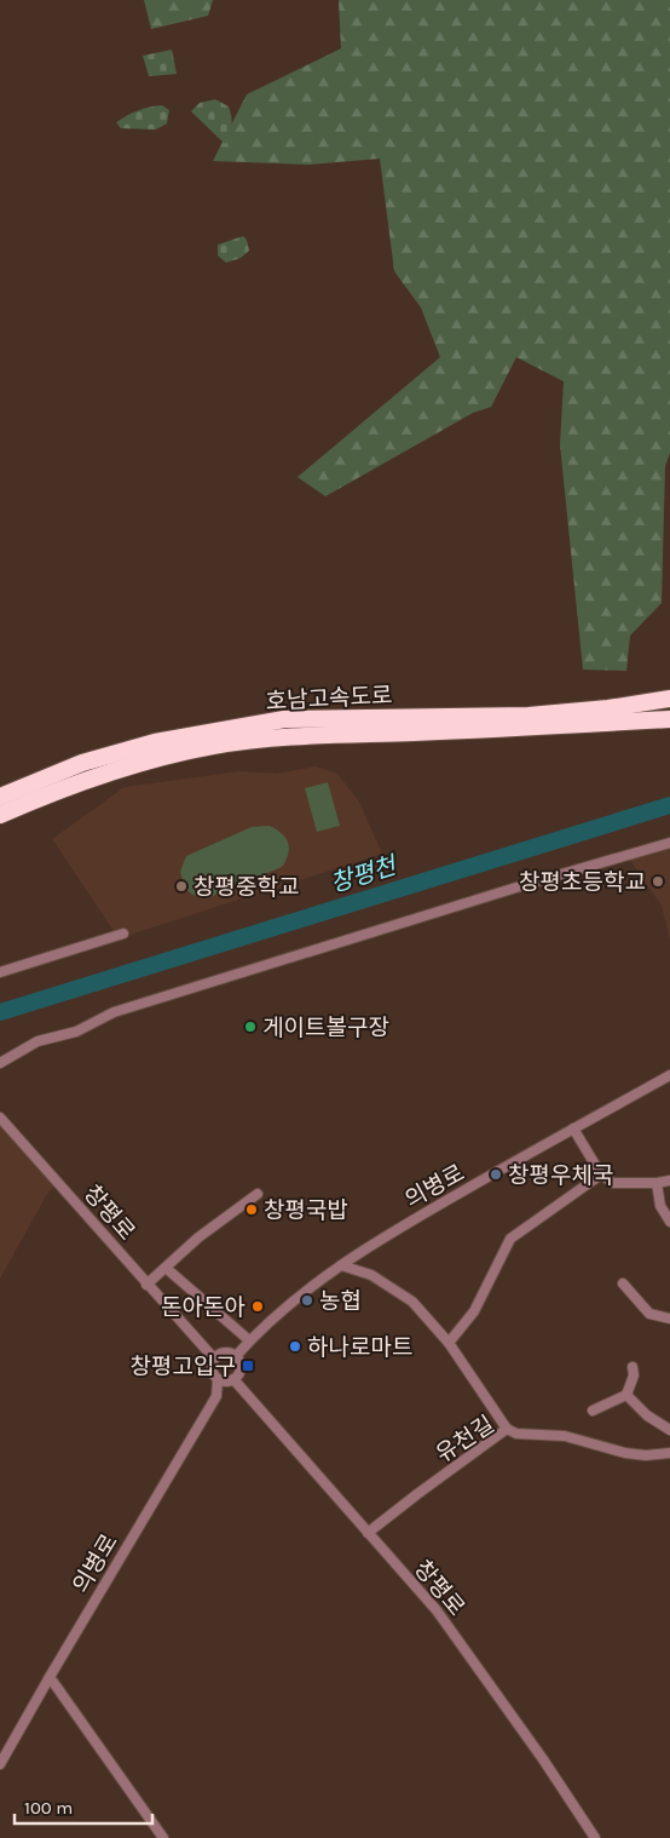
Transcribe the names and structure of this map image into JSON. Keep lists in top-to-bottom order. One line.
{"streets":{"highway":["호남고속도로"],"street":["의병로","창평로","유천길"]},"crossings":[["의병로","창평로"],["창평로","유천길"]],"water":["창평천"],"places":{"other":["창평초등학교","창평중학교","게이트볼구장","창평우체국","창평국밥","농협","돈아돈아","하나로마트"],"transit":["창평고입구"]},"scale_bar":"100 m"}
